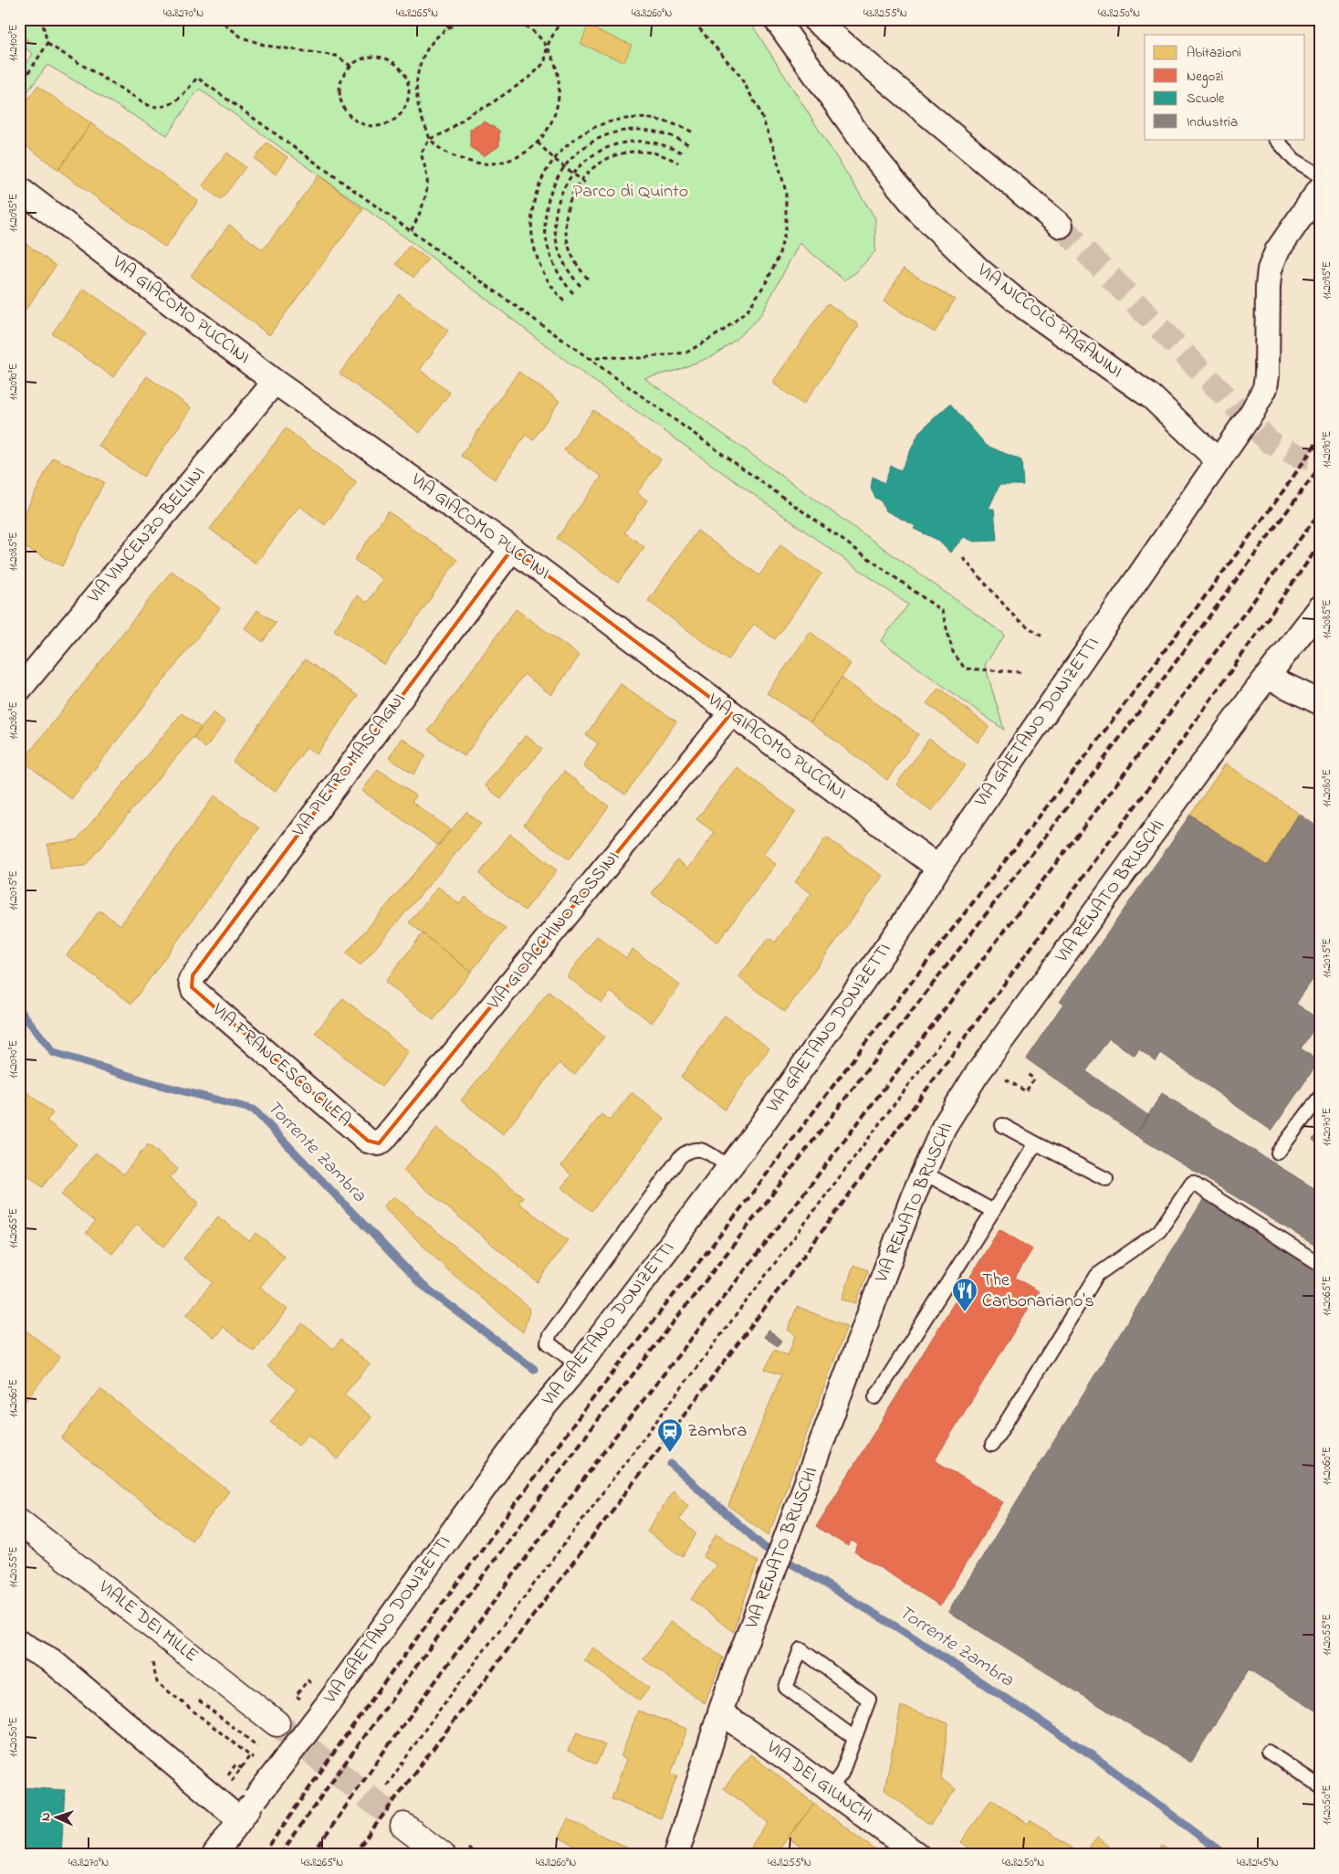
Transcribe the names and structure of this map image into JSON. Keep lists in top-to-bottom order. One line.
{"streets":{"street":["VIA GIACOMO PUCCINI","VIA NICCOLÒ PAGANINI","VIA VINCENZO BELLINI","VIA GAETANO DONIZETTI","VIA PIETRO MASCAGNI","VIA RENATO BRUSCHI","VIA GIOACCHINO ROSSINI","VIA FRANCESCO CILEA","VIALE DEI MILLE","VIA DEI GIUNCHI"]},"crossings":[["VIA GIACOMO PUCCINI","VIA VINCENZO BELLINI"],["VIA GIACOMO PUCCINI","VIA GAETANO DONIZETTI"],["VIA GIACOMO PUCCINI","VIA PIETRO MASCAGNI"],["VIA GIACOMO PUCCINI","VIA GIOACCHINO ROSSINI"],["VIA NICCOLÒ PAGANINI","VIA GAETANO DONIZETTI"],["VIA PIETRO MASCAGNI","VIA FRANCESCO CILEA"],["VIA RENATO BRUSCHI","VIA DEI GIUNCHI"],["VIA GIOACCHINO ROSSINI","VIA FRANCESCO CILEA"]],"water":["Torrente Zambra"],"parks":["Parco di Quinto"],"places":{"restaurant":["The Carbonariano's"],"station":["Zambra"]},"legend":["Abitazioni","Negozi","Scuole","Industria"],"north":"left","coordinates":["43.8270°N","43.8265°N","43.8260°N","43.8255°N","43.8250°N","11.2100°E","11.2095°E","11.2090°E","11.2085°E","11.2080°E","11.2075°E","11.2070°E","11.2065°E","11.2060°E","11.2055°E","11.2050°E","43.8245°N"]}
